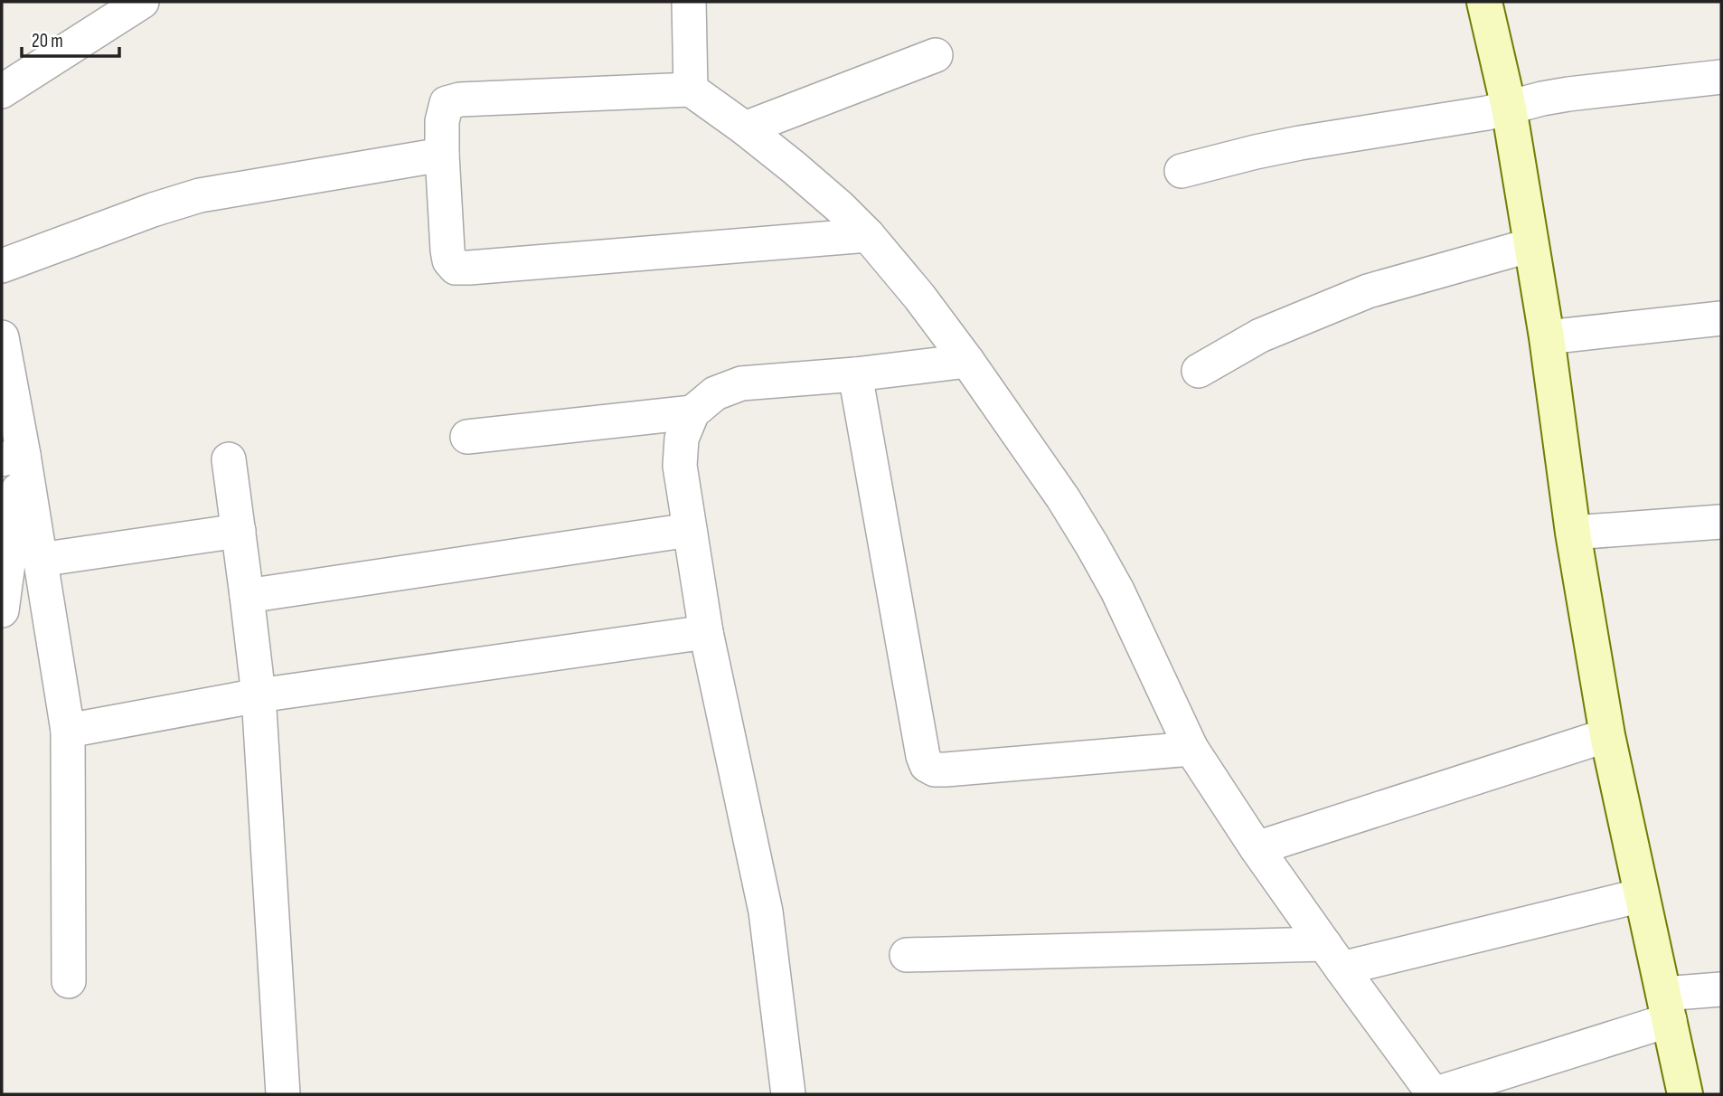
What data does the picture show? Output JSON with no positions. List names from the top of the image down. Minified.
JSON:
{"scale_bar":"20 m"}
